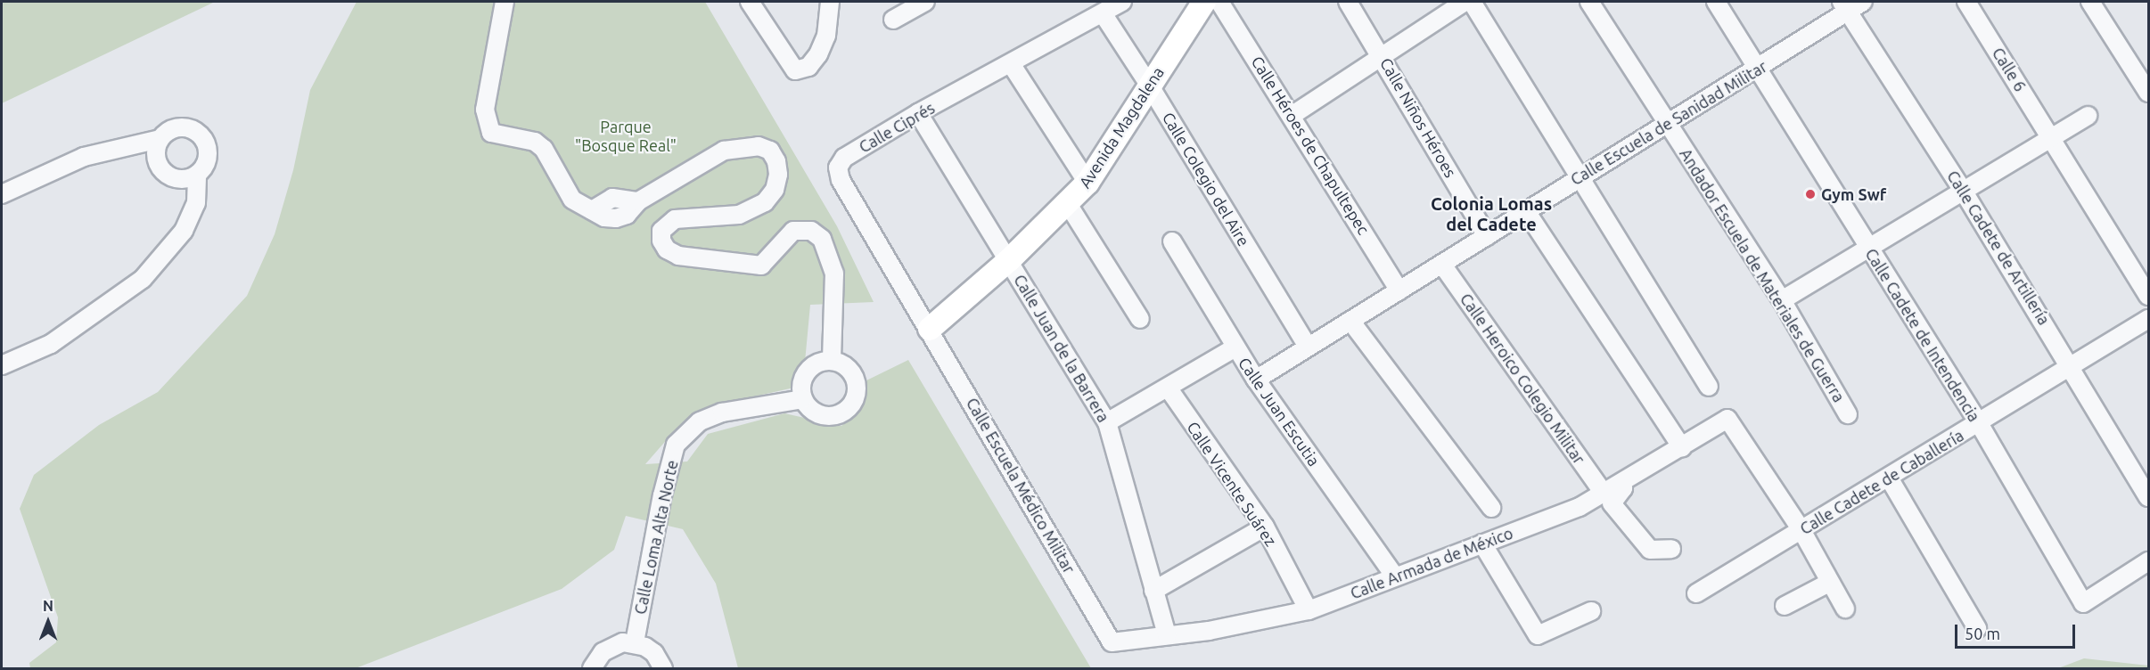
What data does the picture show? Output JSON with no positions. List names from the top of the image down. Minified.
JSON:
{"streets":{"main road":["Avenida Magdalena"],"street":["Calle 6","Calle Niños Héroes","Calle Escuela de Sanidad Militar","Calle Ciprés","Calle Héroes de Chapultepec","Calle Colegio del Aire","Calle Cadete de Artillería","Andador Escuela de Materiales de Guerra","Calle Cadete de Intendencia","Calle Juan de la Barrera","Calle Heroico Colegio Militar","Calle Juan Escutia","Calle Cadete de Caballería","Calle Vicente Suárez","Calle Escuela Médico Militar","Calle Loma Alta Norte","Calle Armada de México"]},"crossings":[["Calle Niños Héroes","Calle Escuela de Sanidad Militar"],["Calle Escuela de Sanidad Militar","Calle Héroes de Chapultepec"],["Calle Escuela de Sanidad Militar","Calle Colegio del Aire"],["Calle Escuela de Sanidad Militar","Calle Cadete de Artillería"],["Calle Escuela de Sanidad Militar","Andador Escuela de Materiales de Guerra"],["Calle Escuela de Sanidad Militar","Calle Cadete de Intendencia"],["Calle Escuela de Sanidad Militar","Calle Heroico Colegio Militar"],["Calle Escuela de Sanidad Militar","Calle Juan Escutia"],["Calle Ciprés","Avenida Magdalena"],["Calle Ciprés","Calle Colegio del Aire"],["Calle Ciprés","Calle Juan de la Barrera"],["Calle Ciprés","Calle Escuela Médico Militar"],["Avenida Magdalena","Calle Colegio del Aire"],["Avenida Magdalena","Calle Juan de la Barrera"],["Avenida Magdalena","Calle Escuela Médico Militar"],["Calle Cadete de Artillería","Calle Cadete de Caballería"],["Calle Cadete de Intendencia","Calle Cadete de Caballería"],["Calle Juan de la Barrera","Calle Armada de México"],["Calle Heroico Colegio Militar","Calle Armada de México"],["Calle Juan Escutia","Calle Armada de México"],["Calle Cadete de Caballería","Calle Armada de México"],["Calle Vicente Suárez","Calle Armada de México"],["Calle Escuela Médico Militar","Calle Armada de México"]],"districts":["Colonia Lomas del Cadete"],"parks":["Parque \"Bosque Real\""],"places":["Gym Swf"],"scale_bar":"50 m","north":"top"}
